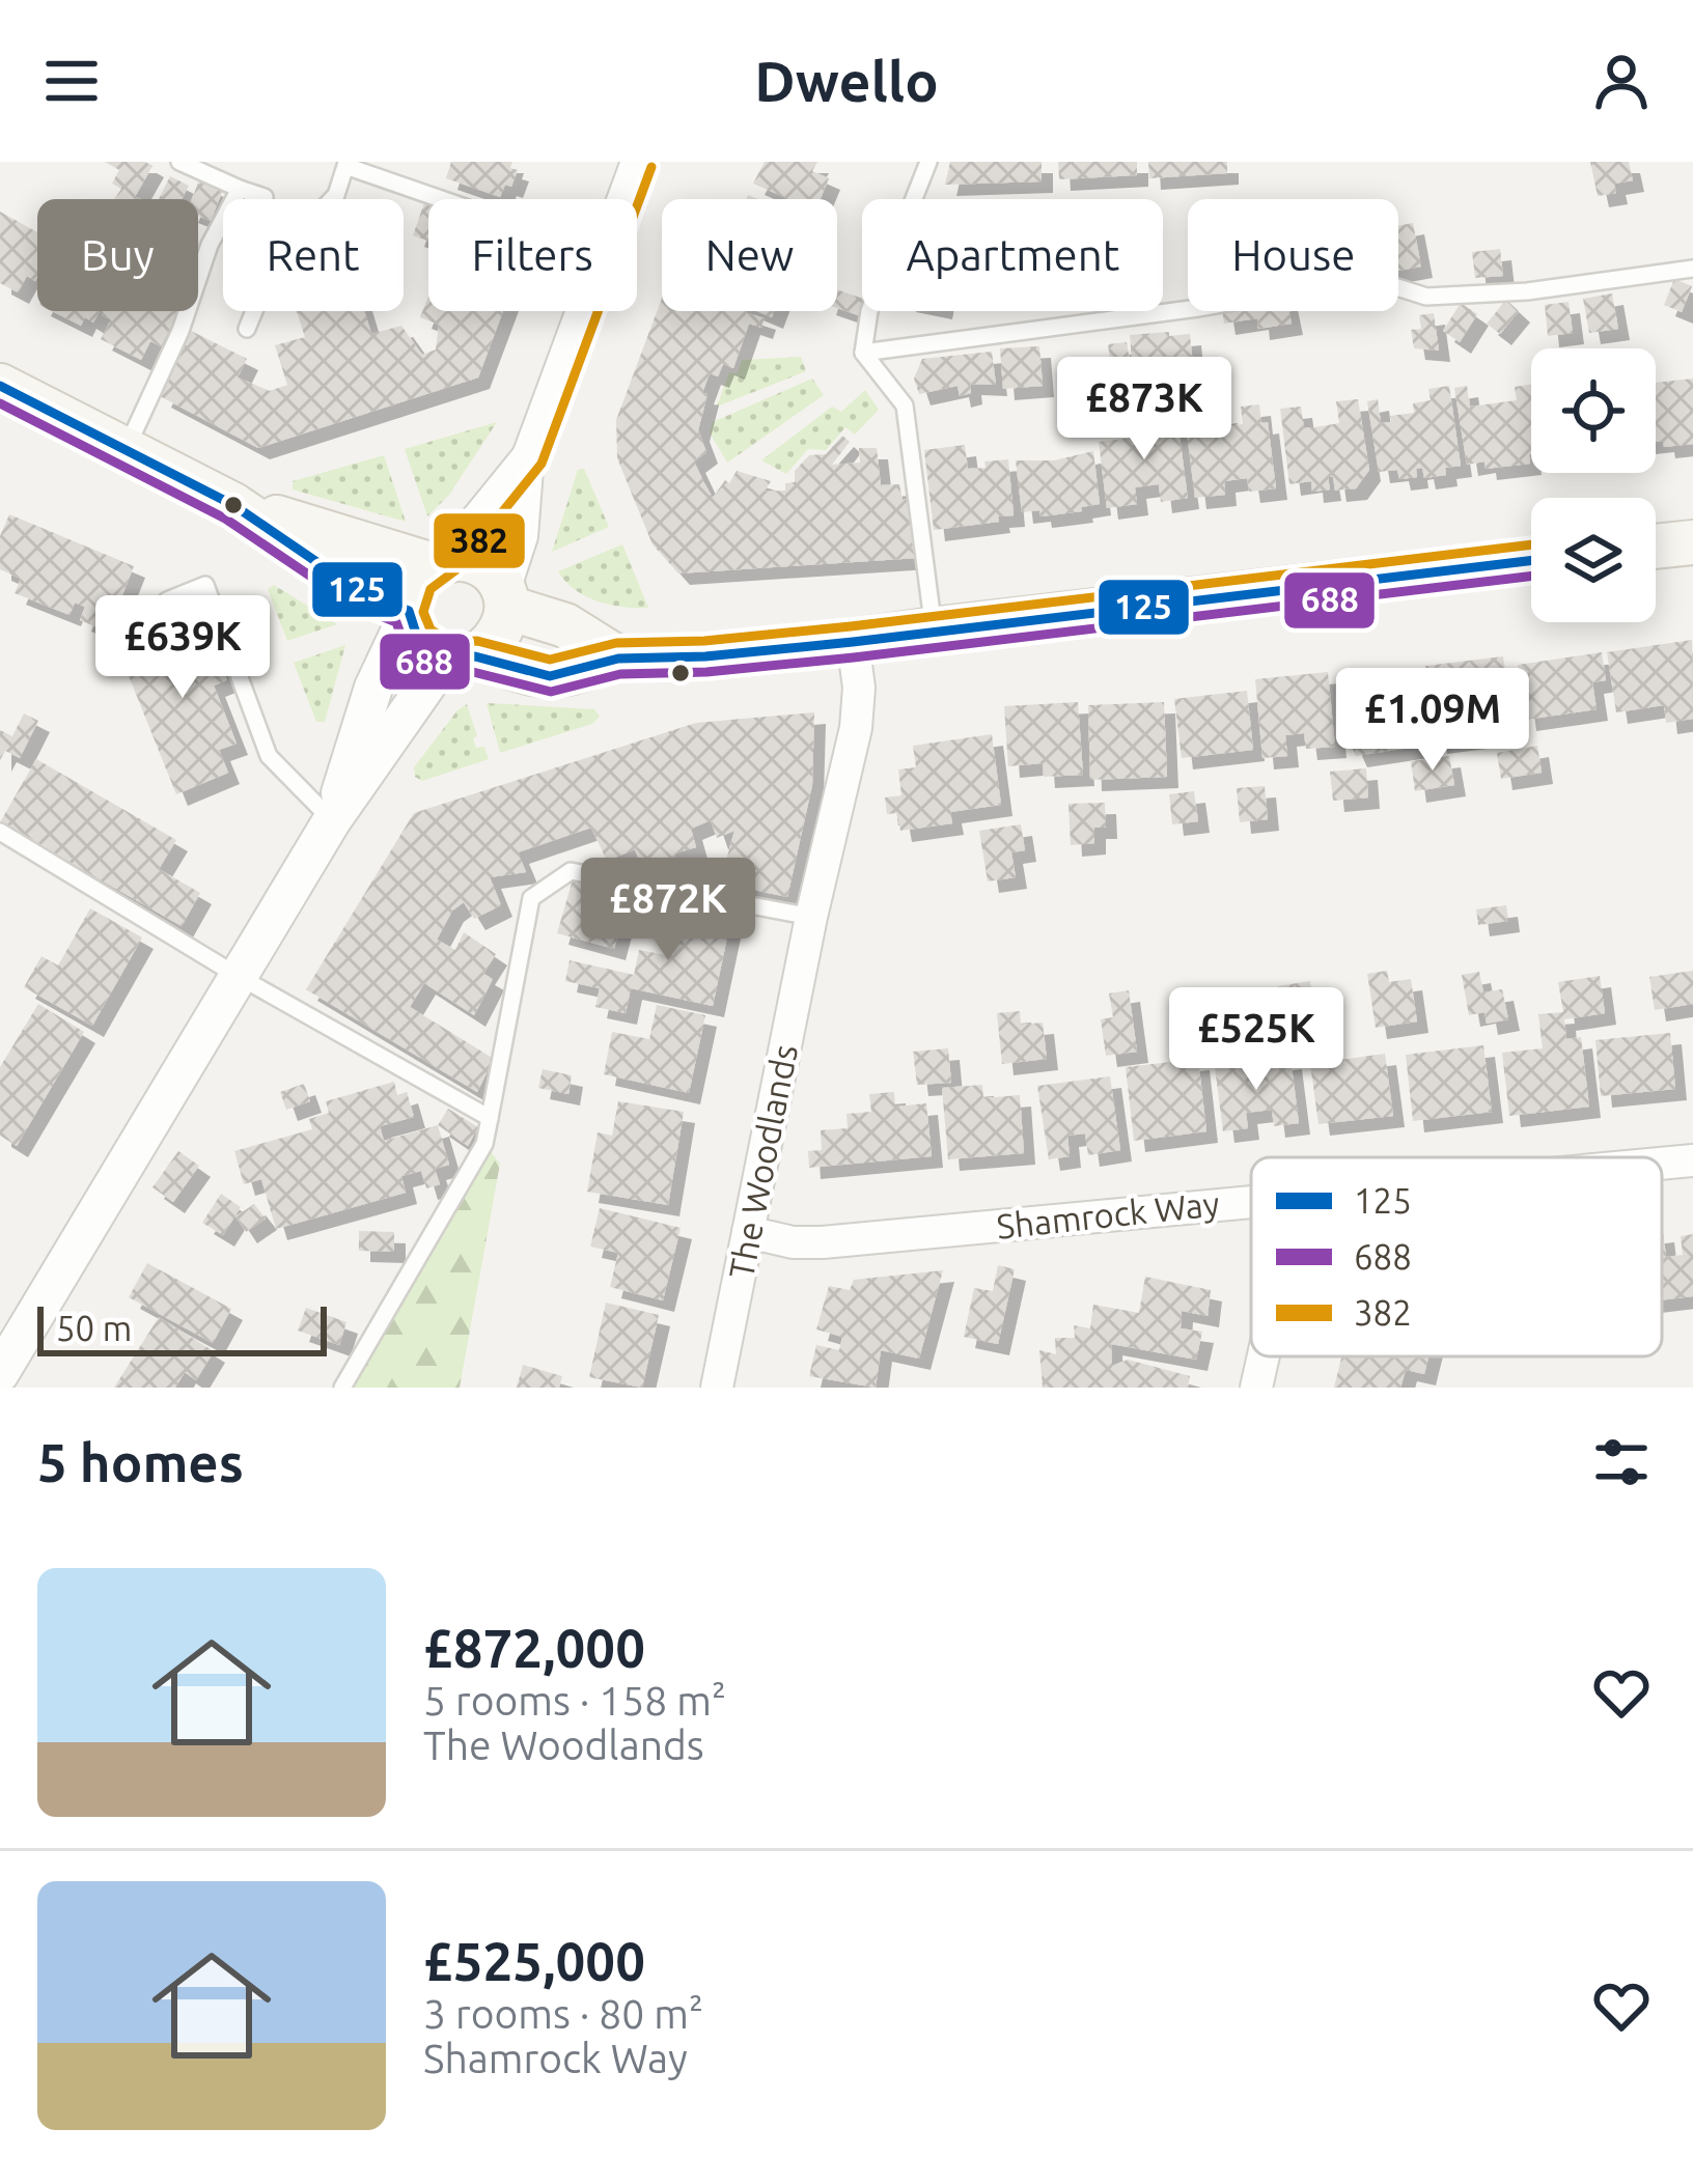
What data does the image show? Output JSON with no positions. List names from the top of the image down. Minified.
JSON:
{"streets":{"street":["The Woodlands","Shamrock Way"]},"crossings":[["The Woodlands","Shamrock Way"]],"lines":["transit line 382","transit line 125","transit line 688"],"legend":["125","688","382"],"scale_bar":"50 m","page":{"header":"Dwello","chip":["Buy","Rent","Filters","New","Apartment","House"],"price":["£873K","£639K","£1.09M","£872K","£525K"],"scale":"50 m","heading":"5 homes","list":[{"name":"£872,000","note":"5 rooms · 158 m² · The Woodlands"},{"name":"£525,000","note":"3 rooms · 80 m² · Shamrock Way"}]}}
